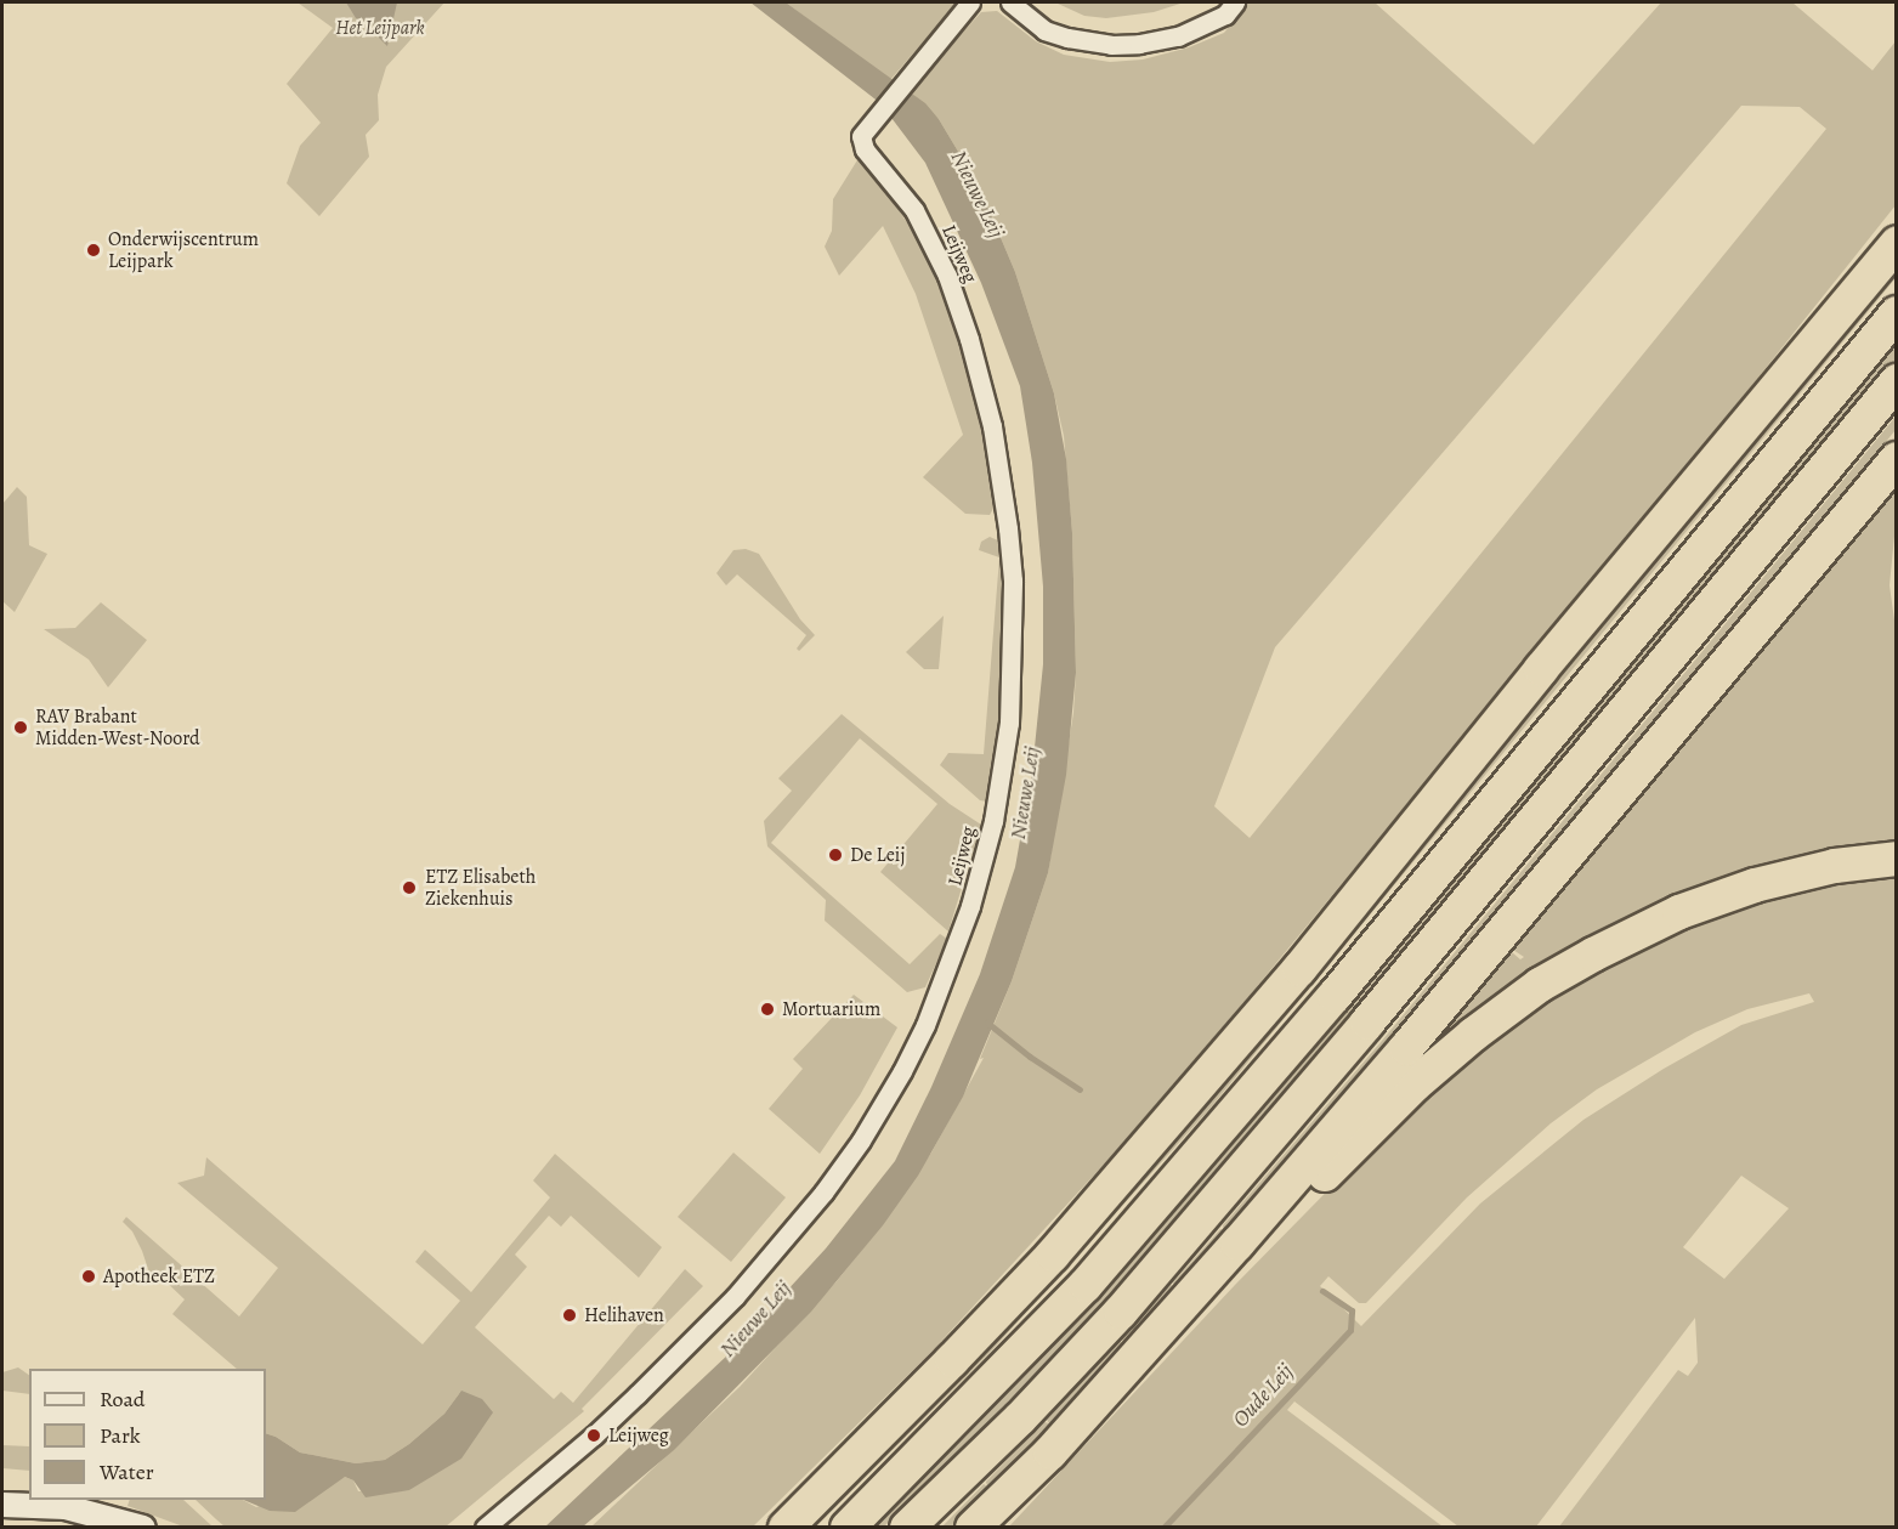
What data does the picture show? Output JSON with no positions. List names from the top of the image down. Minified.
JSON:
{"streets":{"street":["Leijweg"]},"water":["Nieuwe Leij","Oude Leij"],"parks":["Het Leijpark"],"places":["Onderwijscentrum Leijpark","RAV Brabant Midden-West-Noord","De Leij","ETZ Elisabeth Ziekenhuis","Mortuarium","Apotheek ETZ","Helihaven","Leijweg"],"legend":["Road","Park","Water"]}
